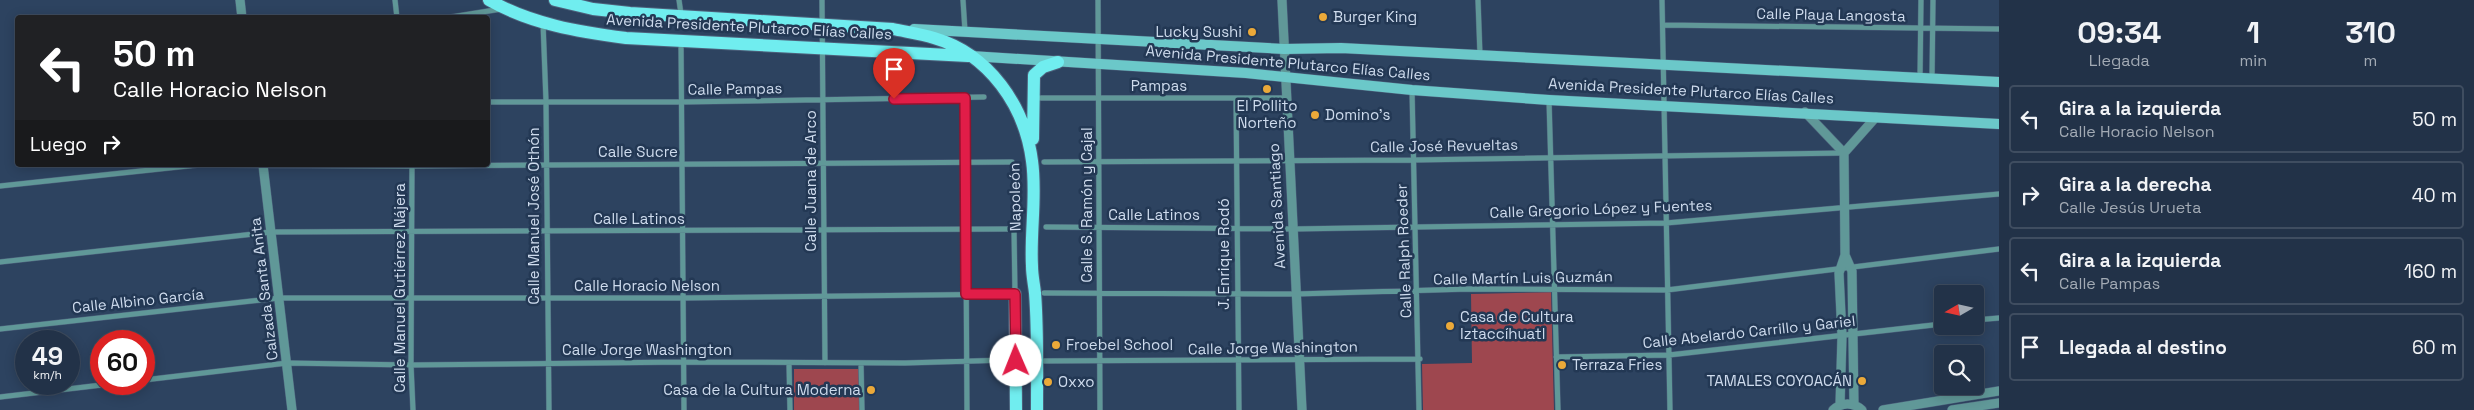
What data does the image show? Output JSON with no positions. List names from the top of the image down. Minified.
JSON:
{"streets":{"main road":["Avenida Presidente Plutarco Elías Calles","Napoleón"],"street":["Calle Playa Langosta","Pampas","Calle Pampas","Calle José Revueltas","Calle Sucre","Calle Juana de Arco","Calle S. Ramón y Cajal","Avenida Santiago","Calle Gregorio López y Fuentes","Calle Latinos","Calle Manuel José Othón","Calle Ralph Roeder","J. Enrique Rodó","Calle Martín Luis Guzmán","Calle Horacio Nelson","Calle Manuel Gutiérrez Nájera","Calzada Santa Anita","Calle Albino García","Calle Abelardo Carrillo y Gariel","Calle Jorge Washington"]},"crossings":[["Avenida Presidente Plutarco Elías Calles","Calle Juana de Arco"],["Avenida Presidente Plutarco Elías Calles","Napoleón"],["Avenida Presidente Plutarco Elías Calles","Calle S. Ramón y Cajal"],["Avenida Presidente Plutarco Elías Calles","Avenida Santiago"],["Avenida Presidente Plutarco Elías Calles","Calle Manuel José Othón"],["Avenida Presidente Plutarco Elías Calles","Calle Ralph Roeder"],["Pampas","Calle S. Ramón y Cajal"],["Pampas","Avenida Santiago"],["Pampas","J. Enrique Rodó"],["Calle Pampas","Calle Juana de Arco"],["Calle Pampas","Calle Manuel José Othón"],["Calle José Revueltas","Napoleón"],["Calle José Revueltas","Calle S. Ramón y Cajal"],["Calle José Revueltas","Avenida Santiago"],["Calle José Revueltas","Calle Ralph Roeder"],["Calle José Revueltas","J. Enrique Rodó"],["Calle Sucre","Calle Juana de Arco"],["Calle Sucre","Calle Manuel José Othón"],["Calle Juana de Arco","Calle Latinos"],["Calle Juana de Arco","Calle Horacio Nelson"],["Calle Juana de Arco","Calle Jorge Washington"],["Napoleón","Calle Latinos"],["Napoleón","Calle Horacio Nelson"],["Napoleón","Calle Jorge Washington"],["Calle S. Ramón y Cajal","Calle Latinos"],["Calle S. Ramón y Cajal","Calle Martín Luis Guzmán"],["Calle S. Ramón y Cajal","Calle Jorge Washington"],["Avenida Santiago","Calle Gregorio López y Fuentes"],["Avenida Santiago","Calle Latinos"],["Avenida Santiago","Calle Martín Luis Guzmán"],["Avenida Santiago","Calle Jorge Washington"],["Calle Gregorio López y Fuentes","Calle Latinos"],["Calle Gregorio López y Fuentes","Calle Ralph Roeder"],["Calle Latinos","Calle Manuel José Othón"],["Calle Latinos","J. Enrique Rodó"],["Calle Latinos","Calle Manuel Gutiérrez Nájera"],["Calle Latinos","Calzada Santa Anita"],["Calle Manuel José Othón","Calle Horacio Nelson"],["Calle Manuel José Othón","Calle Jorge Washington"],["Calle Ralph Roeder","Calle Martín Luis Guzmán"],["Calle Ralph Roeder","Calle Jorge Washington"],["J. Enrique Rodó","Calle Martín Luis Guzmán"],["J. Enrique Rodó","Calle Jorge Washington"],["Calle Horacio Nelson","Calle Manuel Gutiérrez Nájera"],["Calle Horacio Nelson","Calzada Santa Anita"],["Calle Horacio Nelson","Calle Albino García"],["Calle Manuel Gutiérrez Nájera","Calle Jorge Washington"],["Calzada Santa Anita","Calle Albino García"],["Calzada Santa Anita","Calle Jorge Washington"]],"places":["Burger King","Lucky Sushi","El Pollito Norteño","Domino's","Casa de Cultura Iztaccíhuatl","Froebel School","Terraza Fries","TAMALES COYOACÁN","Oxxo","Casa de la Cultura Moderna"],"north":"left","page":{"eta":["09:34","Llegada","1","min","310","m"],"turn":["50 m","Calle Horacio Nelson"],"list":[{"name":"Gira a la izquierda","note":"Calle Horacio Nelson","value":"50 m"},{"name":"Gira a la derecha","note":"Calle Jesús Urueta","value":"40 m"},{"name":"Gira a la izquierda","note":"Calle Pampas","value":"160 m"},{"name":"Llegada al destino","value":"60 m"}],"then":"Luego","speed":"49 km/h","limit":"60"}}
